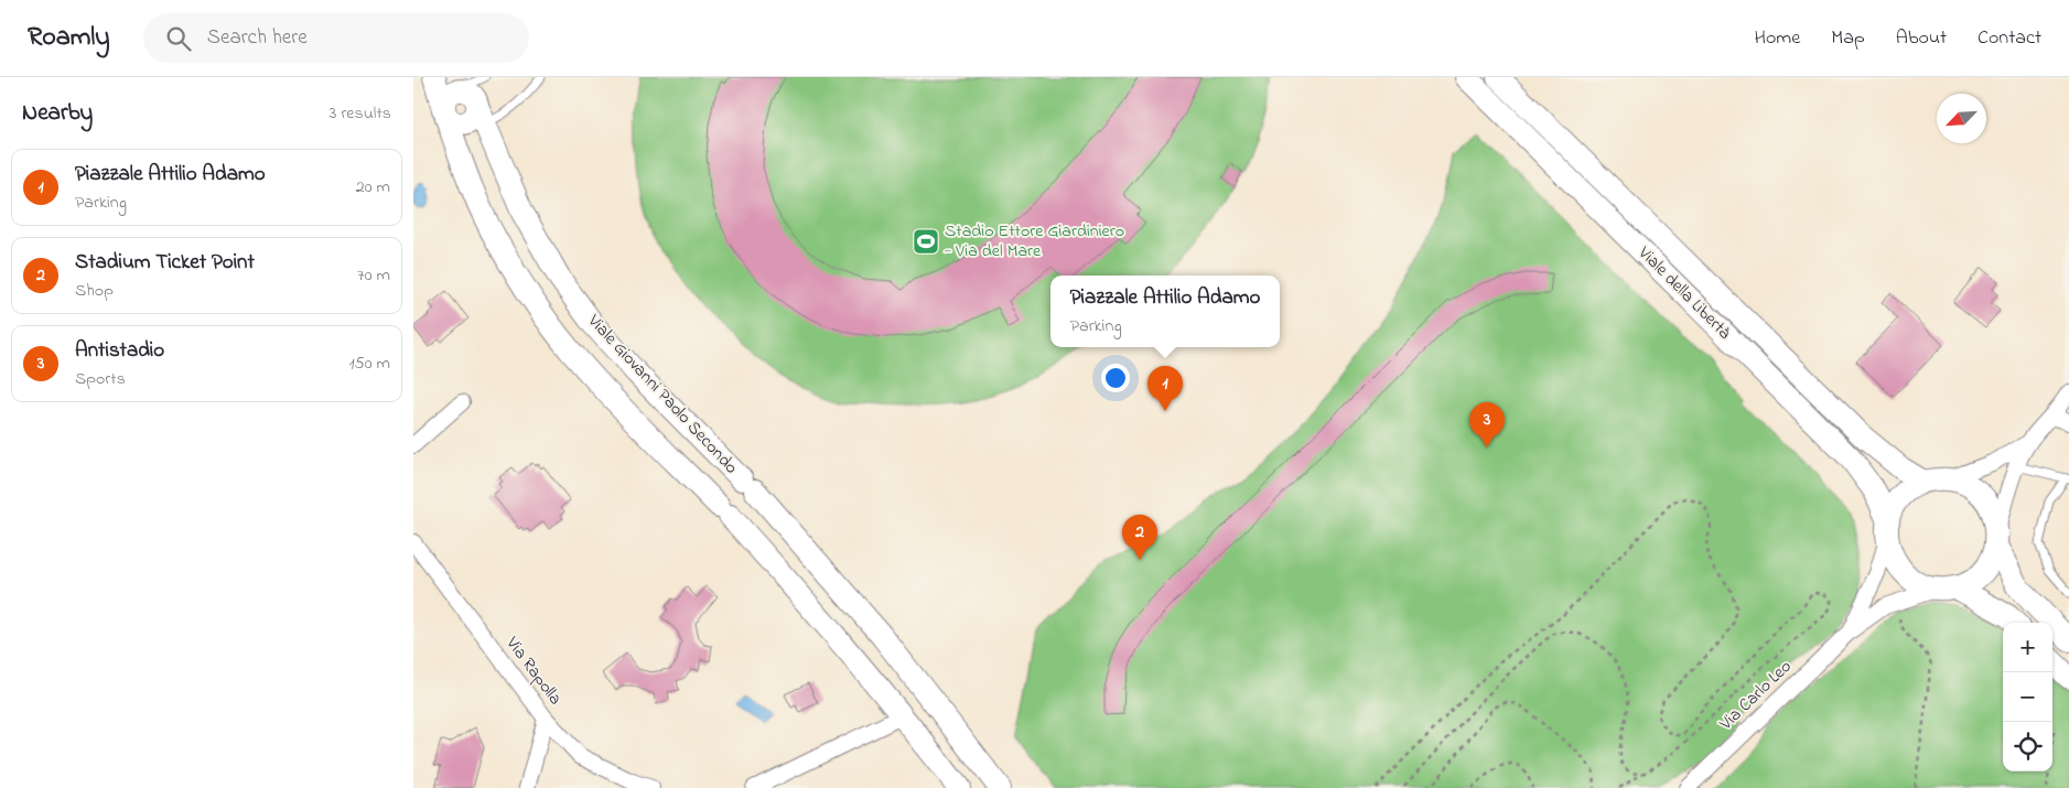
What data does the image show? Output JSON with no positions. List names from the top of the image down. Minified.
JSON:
{"streets":{"main road":["Viale della Libertà","Viale Giovanni Paolo Secondo"],"street":["Via Rapolla","Via Carlo Leo"]},"crossings":[["Viale della Libertà","Via Carlo Leo"]],"places":{"sports":["Stadio Ettore Giardiniero - Via del Mare"]},"north":"bottom left","page":{"header":"Roamly","search":"Search here","nav":["Home","Map","About","Contact"],"heading":["Nearby","3 results"],"list":[{"mark":"1","name":"Piazzale Attilio Adamo","note":"Parking","value":"20 m"},{"mark":"2","name":"Stadium Ticket Point","note":"Shop","value":"70 m"},{"mark":"3","name":"Antistadio","note":"Sports","value":"150 m"}],"popup":["Piazzale Attilio Adamo","Parking"],"pins":["1","3","2"],"map_buttons":["+","−"]}}
